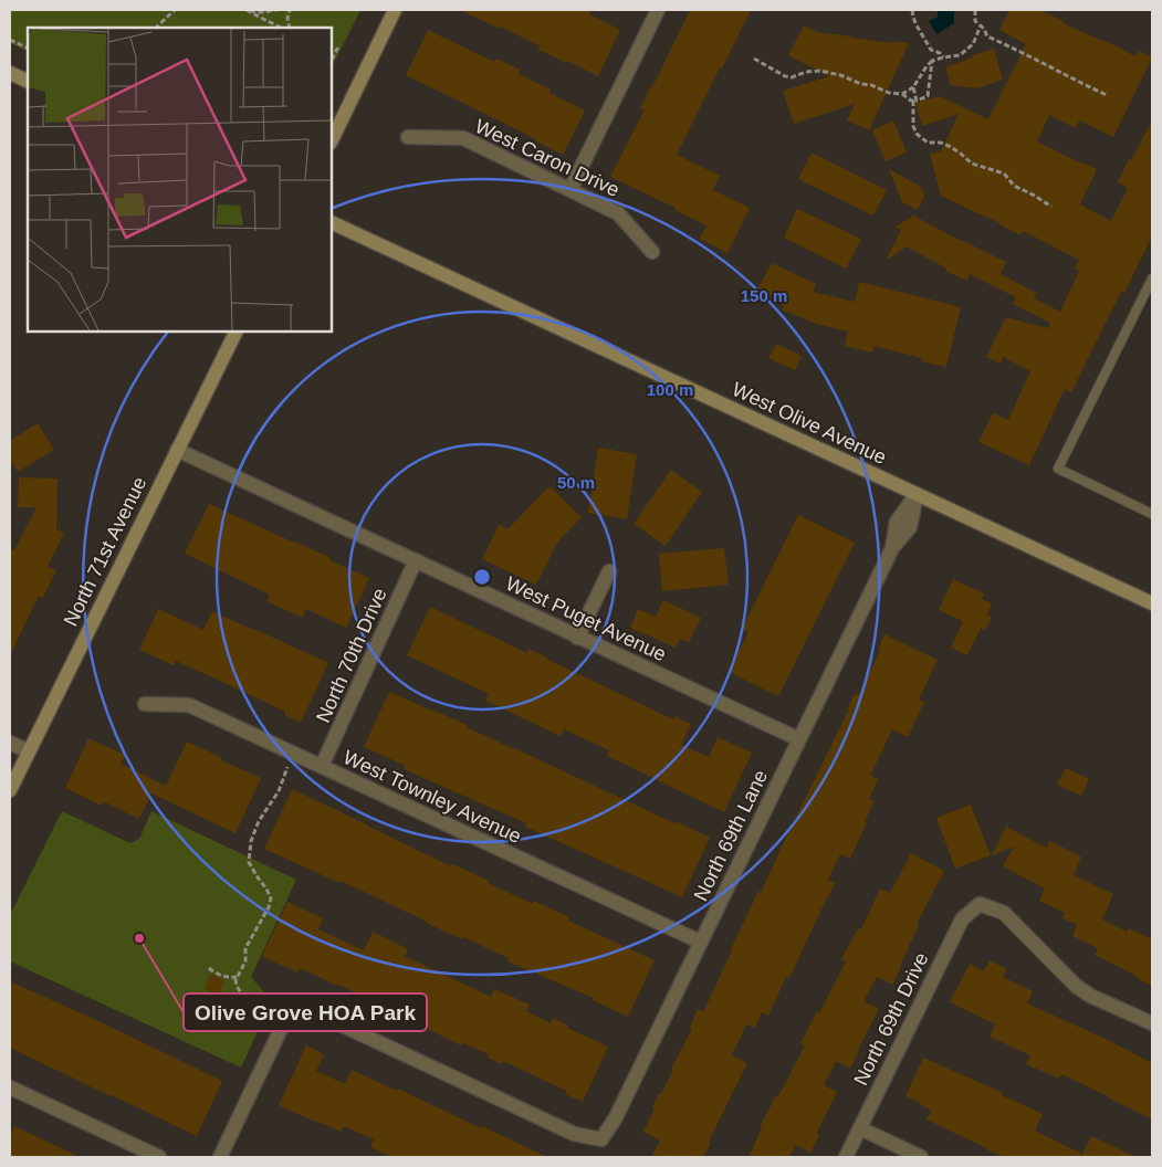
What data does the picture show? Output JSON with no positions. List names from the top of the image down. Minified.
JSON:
{"streets":{"main road":["West Olive Avenue","North 71st Avenue"],"street":["West Caron Drive","West Puget Avenue","North 70th Drive","West Townley Avenue","North 69th Lane","North 69th Drive"]},"crossings":[["West Olive Avenue","North 69th Lane"],["North 71st Avenue","West Puget Avenue"],["West Puget Avenue","North 70th Drive"],["West Puget Avenue","North 69th Lane"],["North 70th Drive","West Townley Avenue"],["West Townley Avenue","North 69th Lane"]],"places":["Olive Grove HOA Park"],"rings":["150 m","100 m","50 m"]}
